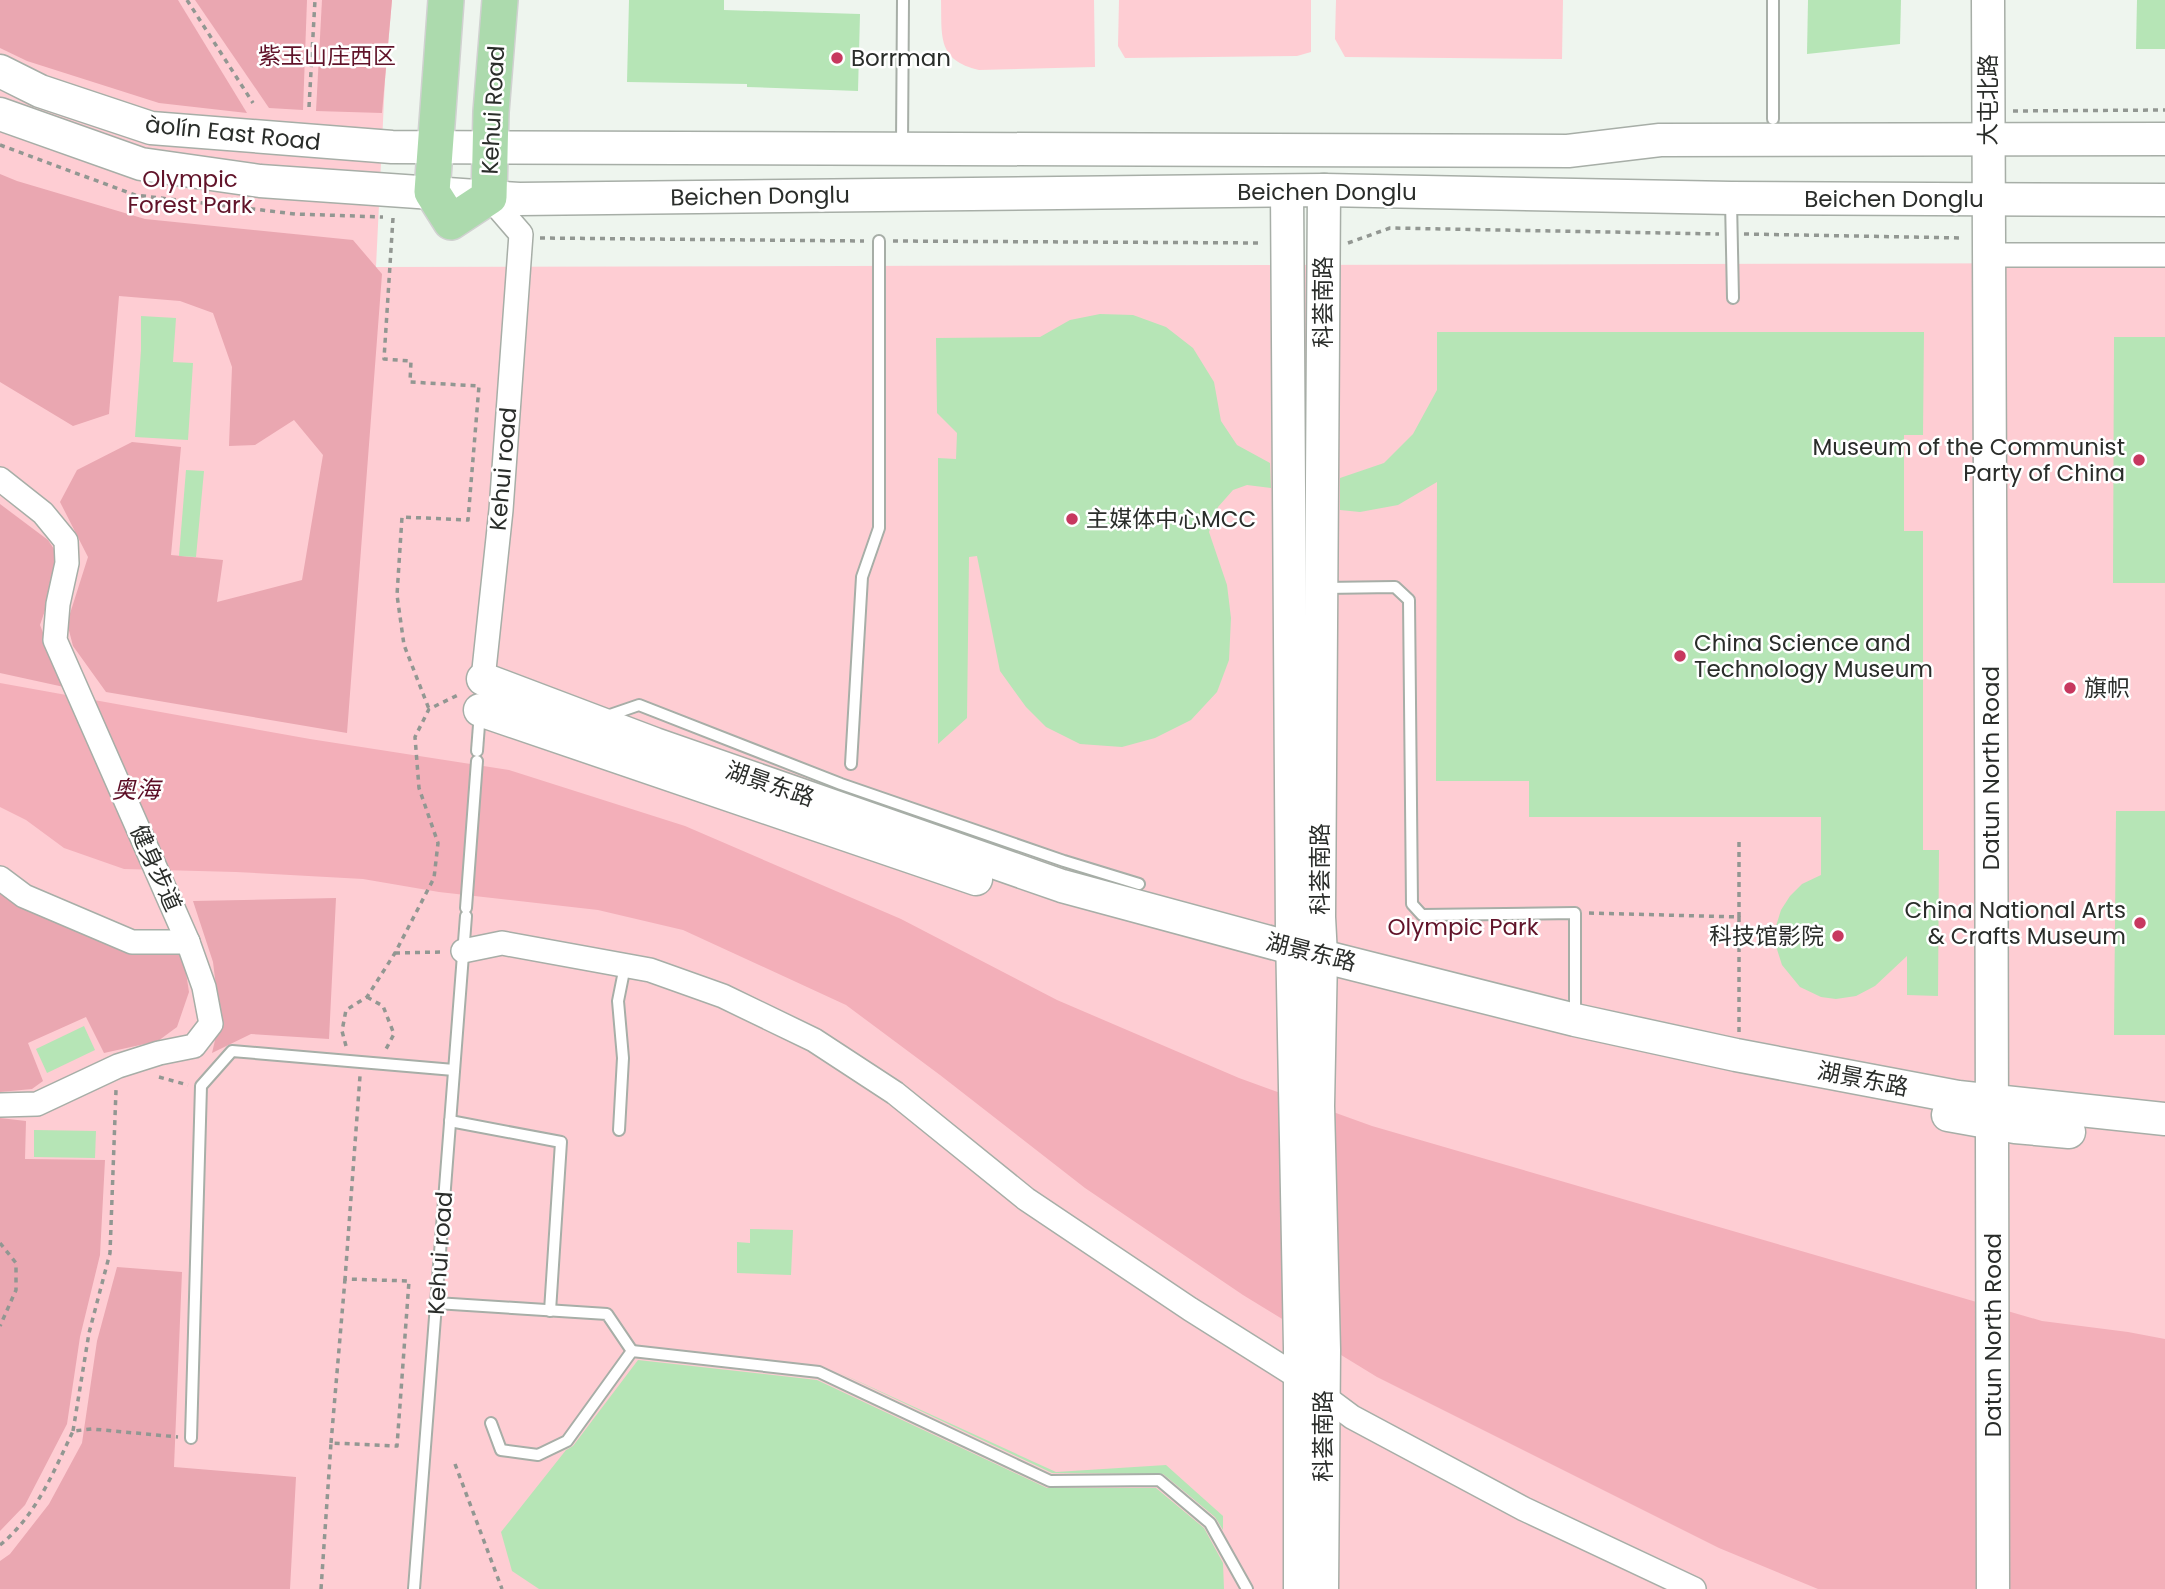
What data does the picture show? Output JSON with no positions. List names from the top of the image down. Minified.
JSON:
{"streets":{"main road":["Kehui Road"],"street":["大屯北路","àolín East Road","Beichen Donglu","科荟南路","Kehui road","Datun North Road","湖景东路","健身步道"]},"crossings":[["大屯北路","Beichen Donglu"],["大屯北路","Datun North Road"],["Kehui Road","àolín East Road"],["Kehui Road","Beichen Donglu"],["Kehui Road","Kehui road"],["àolín East Road","Beichen Donglu"],["Beichen Donglu","科荟南路"],["Beichen Donglu","Kehui road"],["Beichen Donglu","Datun North Road"],["科荟南路","湖景东路"],["Kehui road","湖景东路"],["Datun North Road","湖景东路"]],"water":["奥海"],"parks":["紫玉山庄西区","Olympic Forest Park","Olympic Park"],"places":["Borrman","Museum of the Communist Party of China","主媒体中心MCC","China Science and Technology Museum","旗帜","China National Arts & Crafts Museum","科技馆影院"]}
